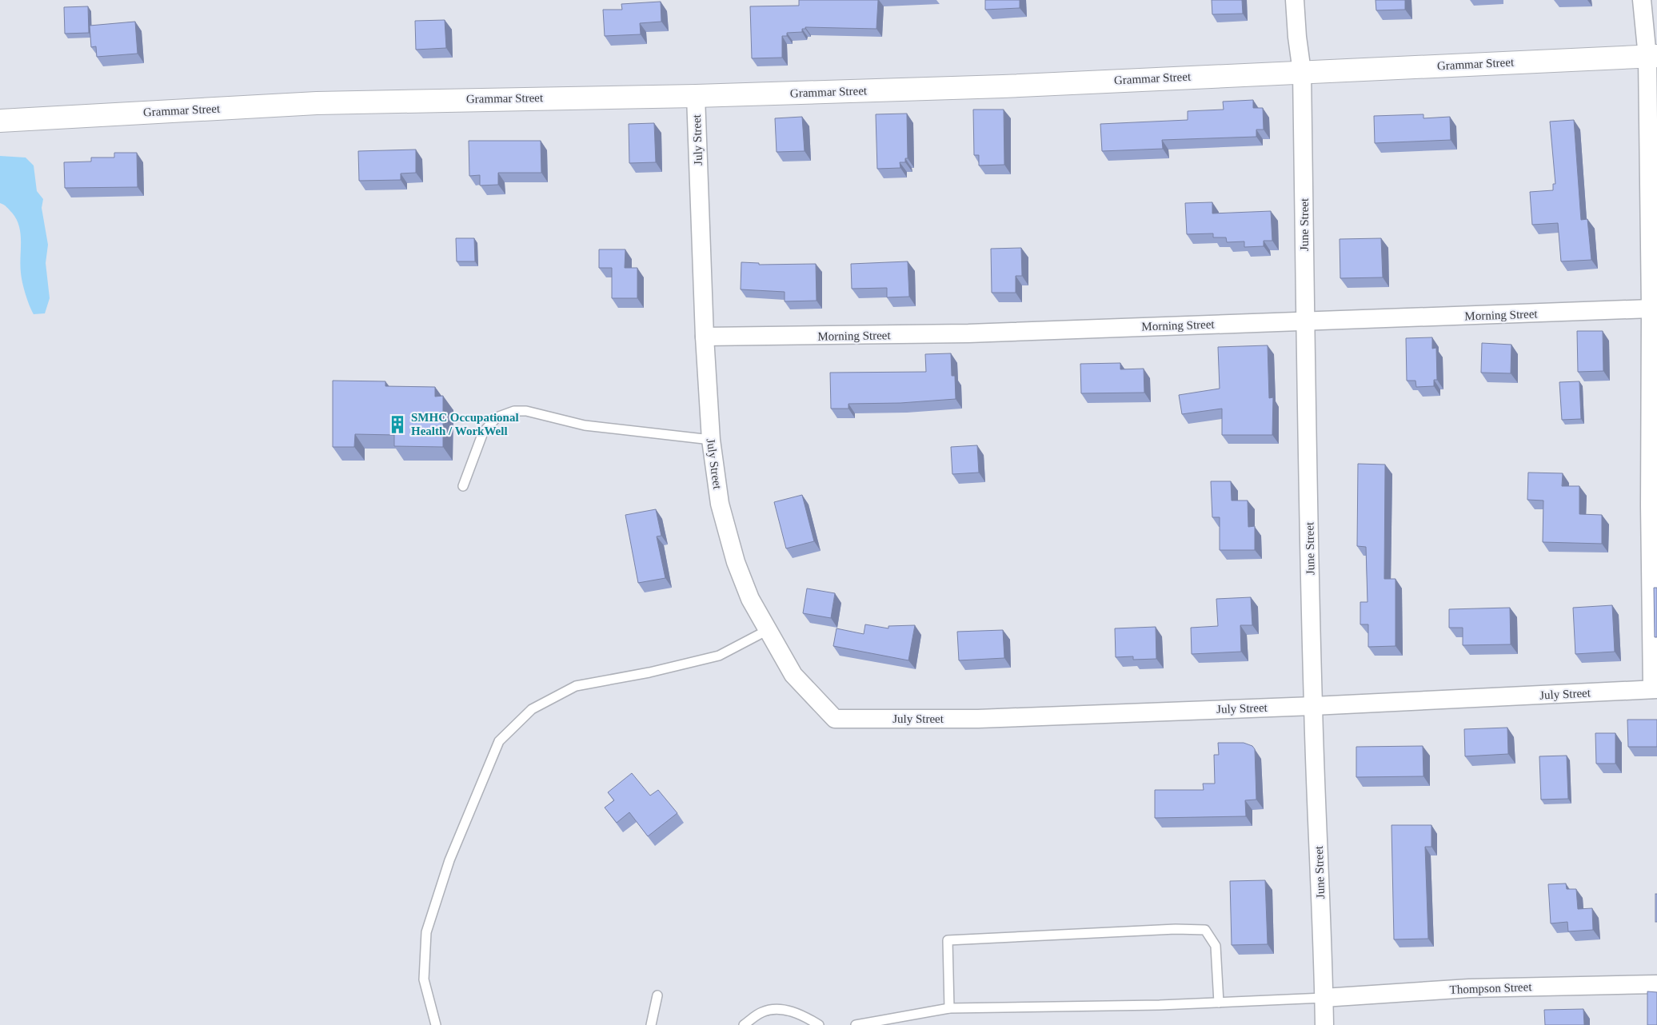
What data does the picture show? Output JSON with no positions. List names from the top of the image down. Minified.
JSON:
{"streets":{"street":["Grammar Street","July Street","June Street","Morning Street","Thompson Street"]},"crossings":[["Grammar Street","July Street"],["Grammar Street","June Street"],["July Street","June Street"],["July Street","Morning Street"],["June Street","Morning Street"],["June Street","Thompson Street"]],"places":{"building":["SMHC Occupational Health / WorkWell"]}}
